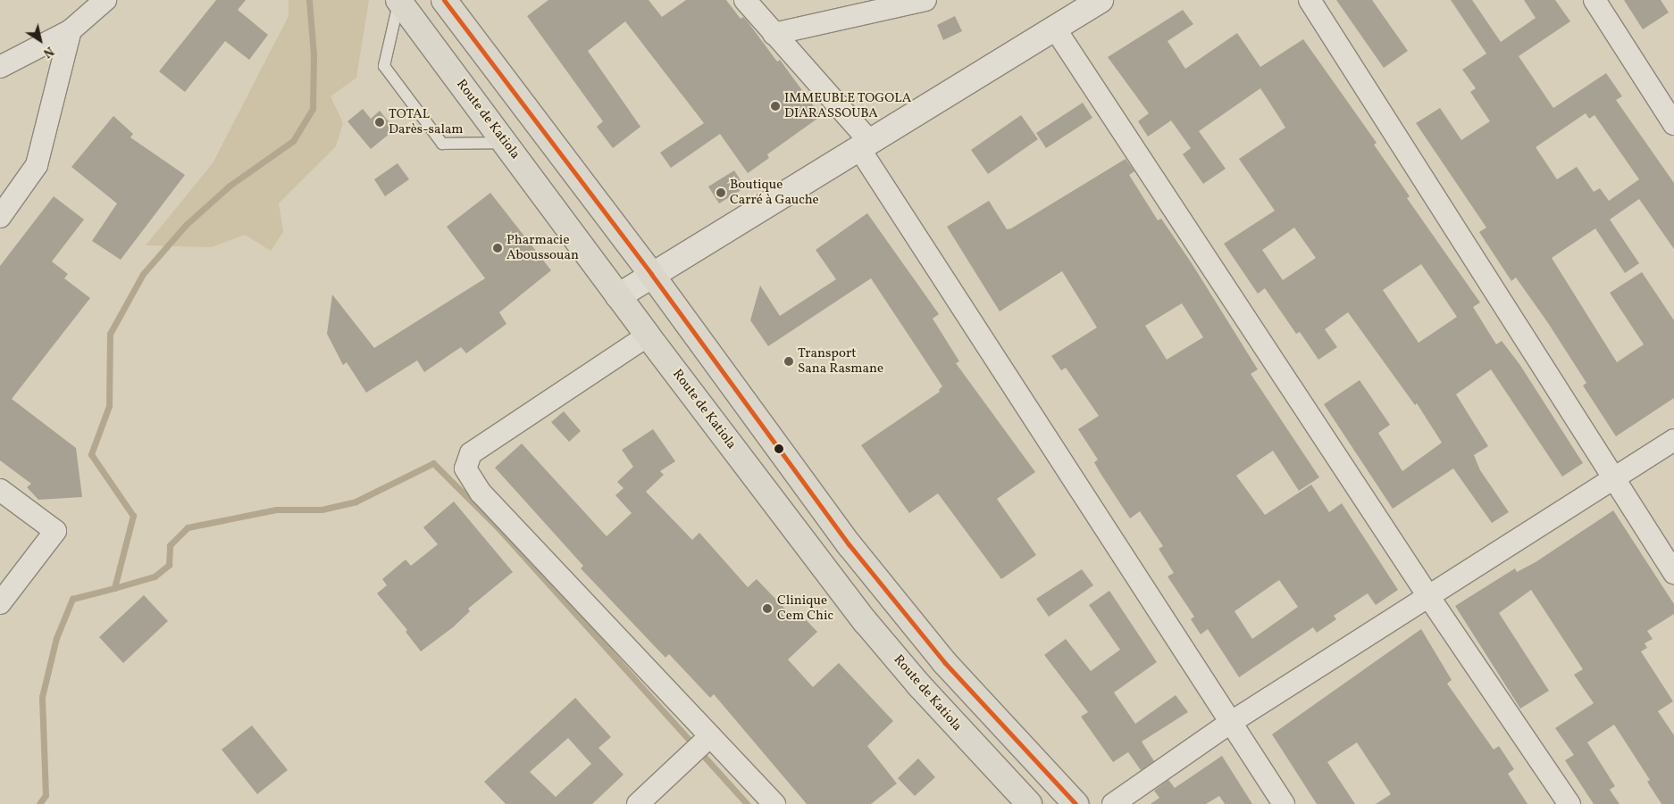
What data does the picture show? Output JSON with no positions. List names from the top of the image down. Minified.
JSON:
{"streets":{"highway":["Route de Katiola"]},"places":["IMMEUBLE TOGOLA DIARASSOUBA","TOTAL Darès-salam","Boutique Carré à Gauche","Pharmacie Aboussouan","Transport Sana Rasmane","Clinique Cem Chic"],"north":"bottom right"}
